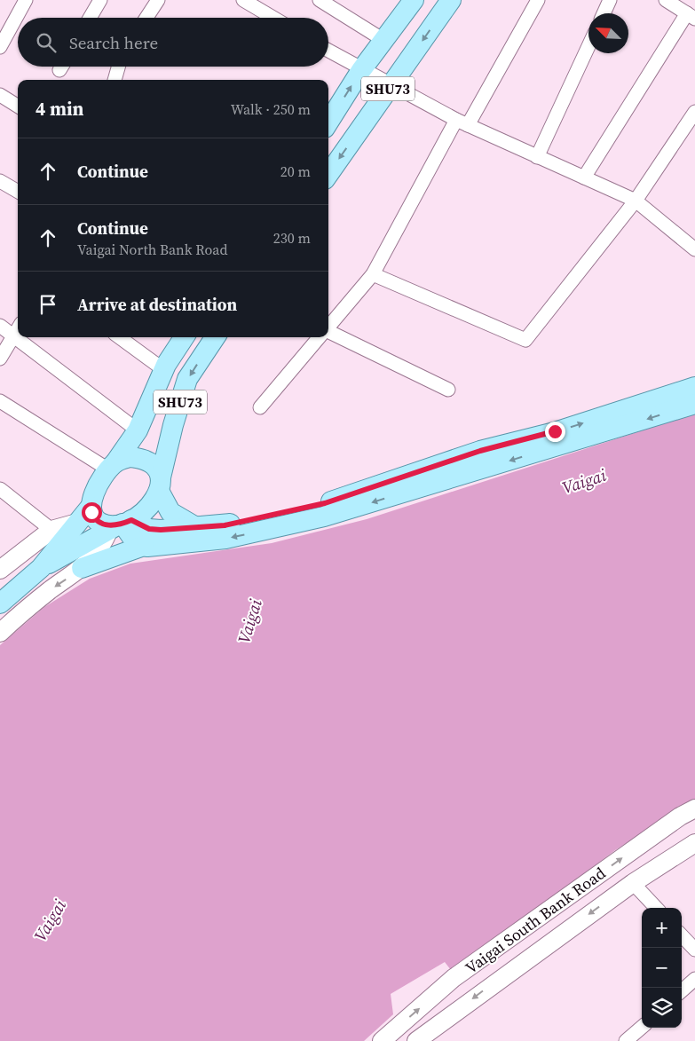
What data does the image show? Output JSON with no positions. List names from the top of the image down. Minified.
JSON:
{"streets":{"main road":["SHU73"],"street":["Vaigai South Bank Road"]},"water":["Vaigai"],"north":"top left","page":{"search":"Search here","heading":["4 min","Walk · 250 m"],"list":[["Continue","20 m"],["Continue","Vaigai North Bank Road","230 m"],"Arrive at destination"],"map_buttons":["+","−"]}}
